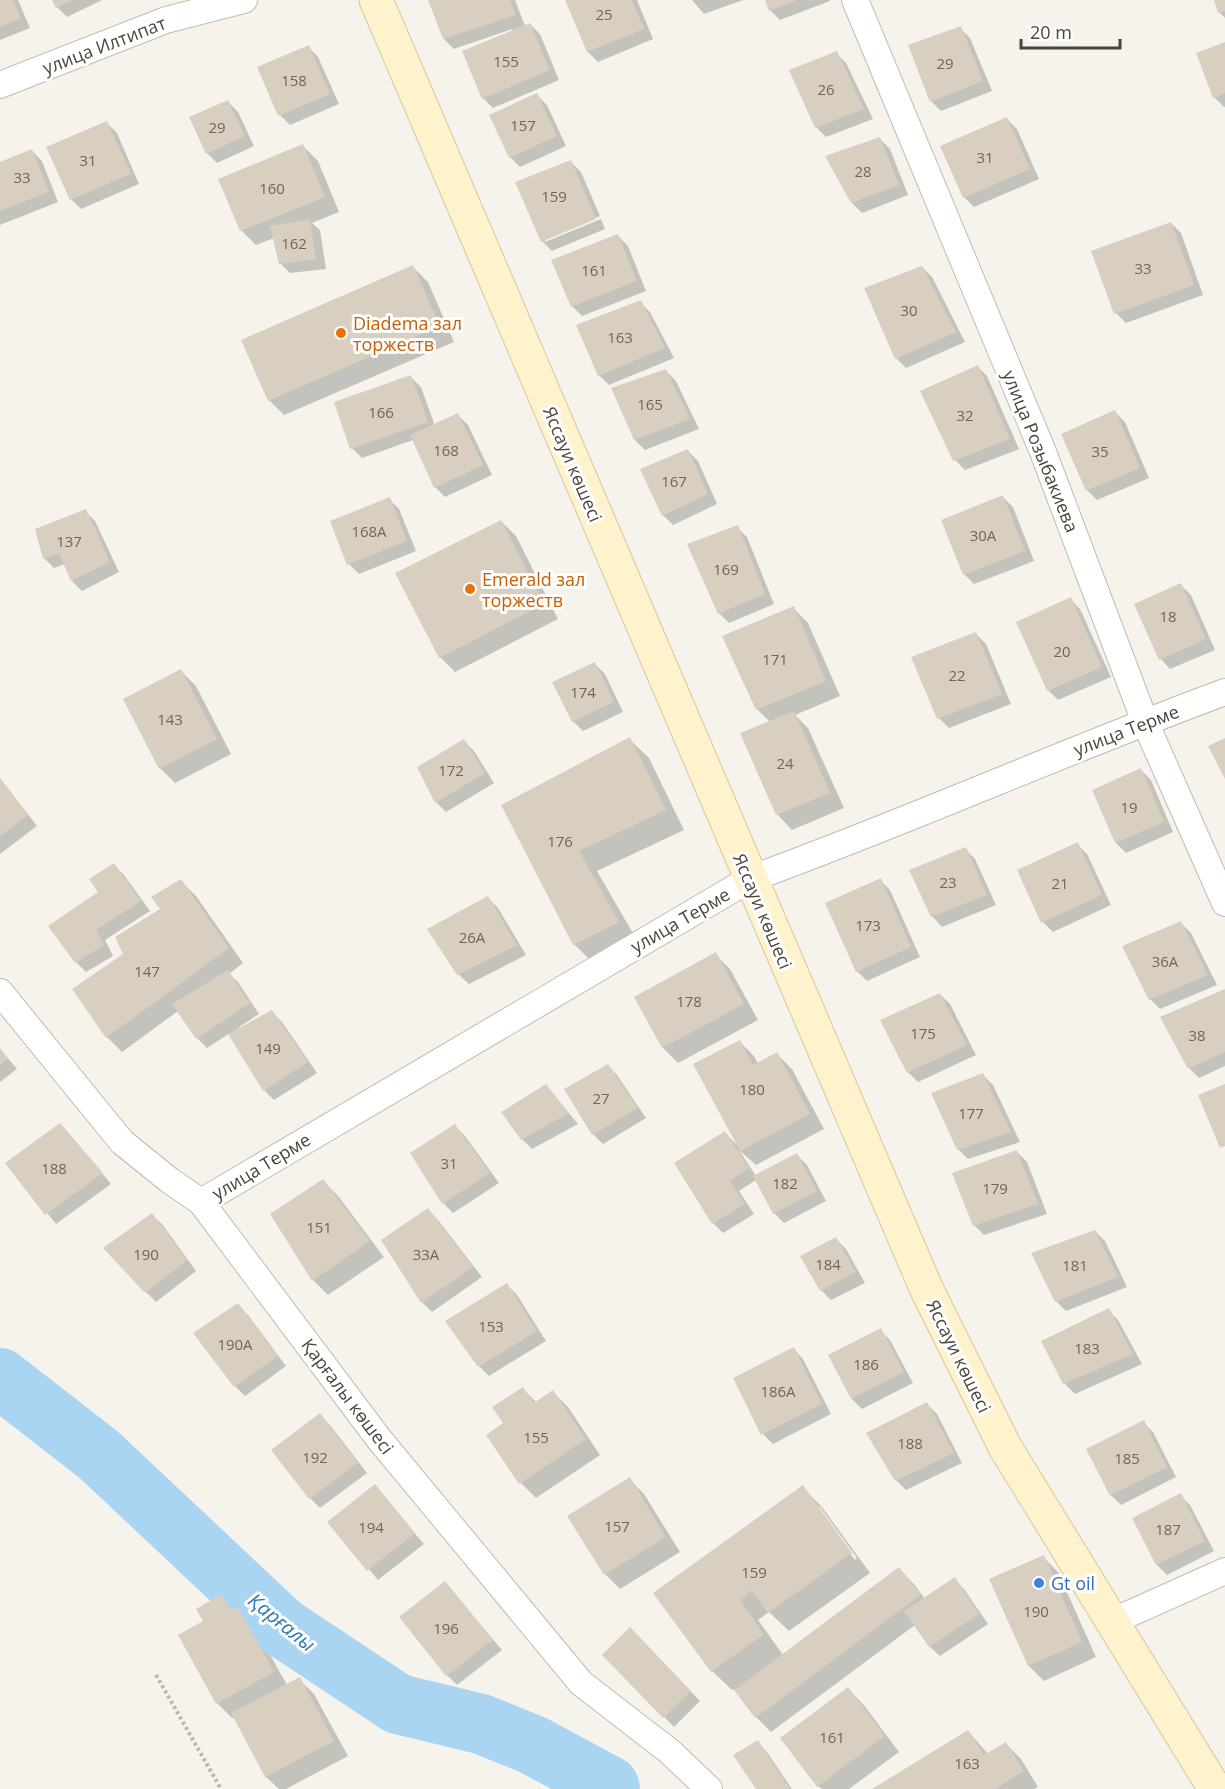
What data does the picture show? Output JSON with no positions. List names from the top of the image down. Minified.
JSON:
{"streets":{"main road":["Яссауи көшесі"],"street":["улица Илтипат","улица Розыбакиева","улица Терме","Қарғалы көшесі"]},"crossings":[["улица Розыбакиева","улица Терме"],["Яссауи көшесі","улица Терме"],["улица Терме","Қарғалы көшесі"]],"water":["Қарғалы"],"places":["Diadema зал торжеств","Emerald зал торжеств","Gt oil"],"house_numbers":["25","155","29","158","26","157","29","31","31","28","33","160","159","162","33","161","30","163","165","166","32","168","35","167","168А","30А","137","169","18","20","171","22","174","143","24","172","19","176","23","21","173","26А","36А","147","178","175","38","149","180","27","177","31","188","182","179","151","190","33А","184","181","153","190А","183","186","186А","155","188","192","185","157","194","187","159","190","196","161","163"],"scale_bar":"20 m"}
